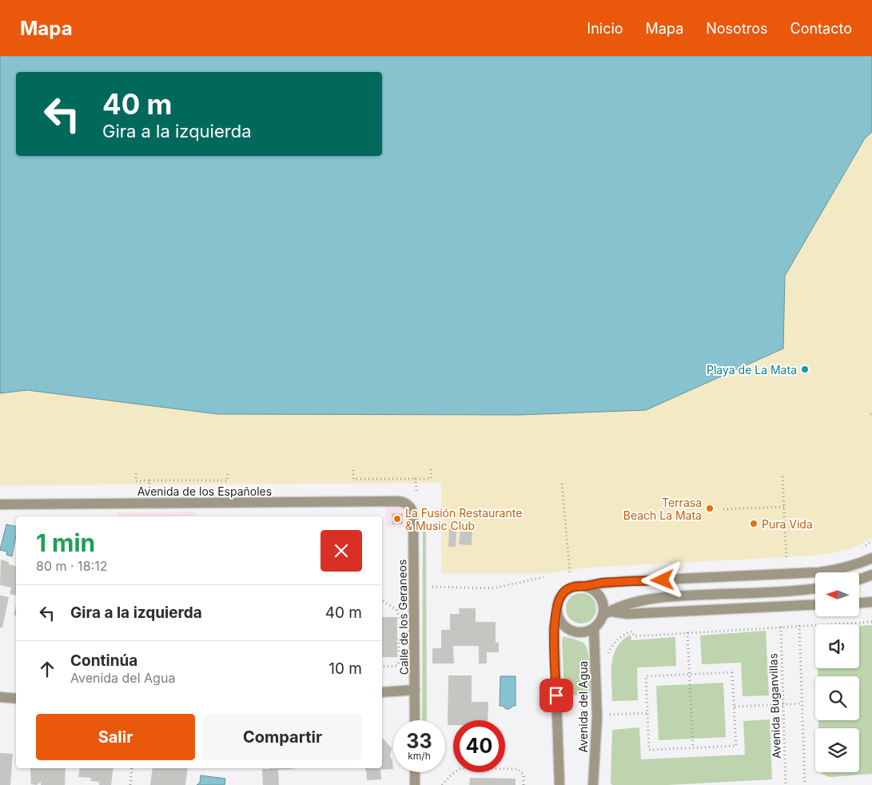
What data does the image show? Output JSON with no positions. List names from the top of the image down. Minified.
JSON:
{"streets":{"street":["Avenida de los Españoles","Calle de los Geraneos","Avenida del Agua"],"path":["Avenida Buganvillas"]},"crossings":[["Avenida de los Españoles","Calle de los Geraneos"]],"places":["Playa de La Mata","Terrasa Beach La Mata","La Fusión Restaurante & Music Club","Pura Vida"],"north":"left","page":{"header":"Mapa","nav":["Inicio","Mapa","Nosotros","Contacto"],"turn":["40 m","Gira a la izquierda"],"heading":["1 min","80 m · 18:12"],"list":[{"name":"Gira a la izquierda","value":"40 m"},{"name":"Continúa","note":"Avenida del Agua","value":"10 m"}],"buttons":["Salir","Compartir"],"speed":"33 km/h","limit":"40"}}
